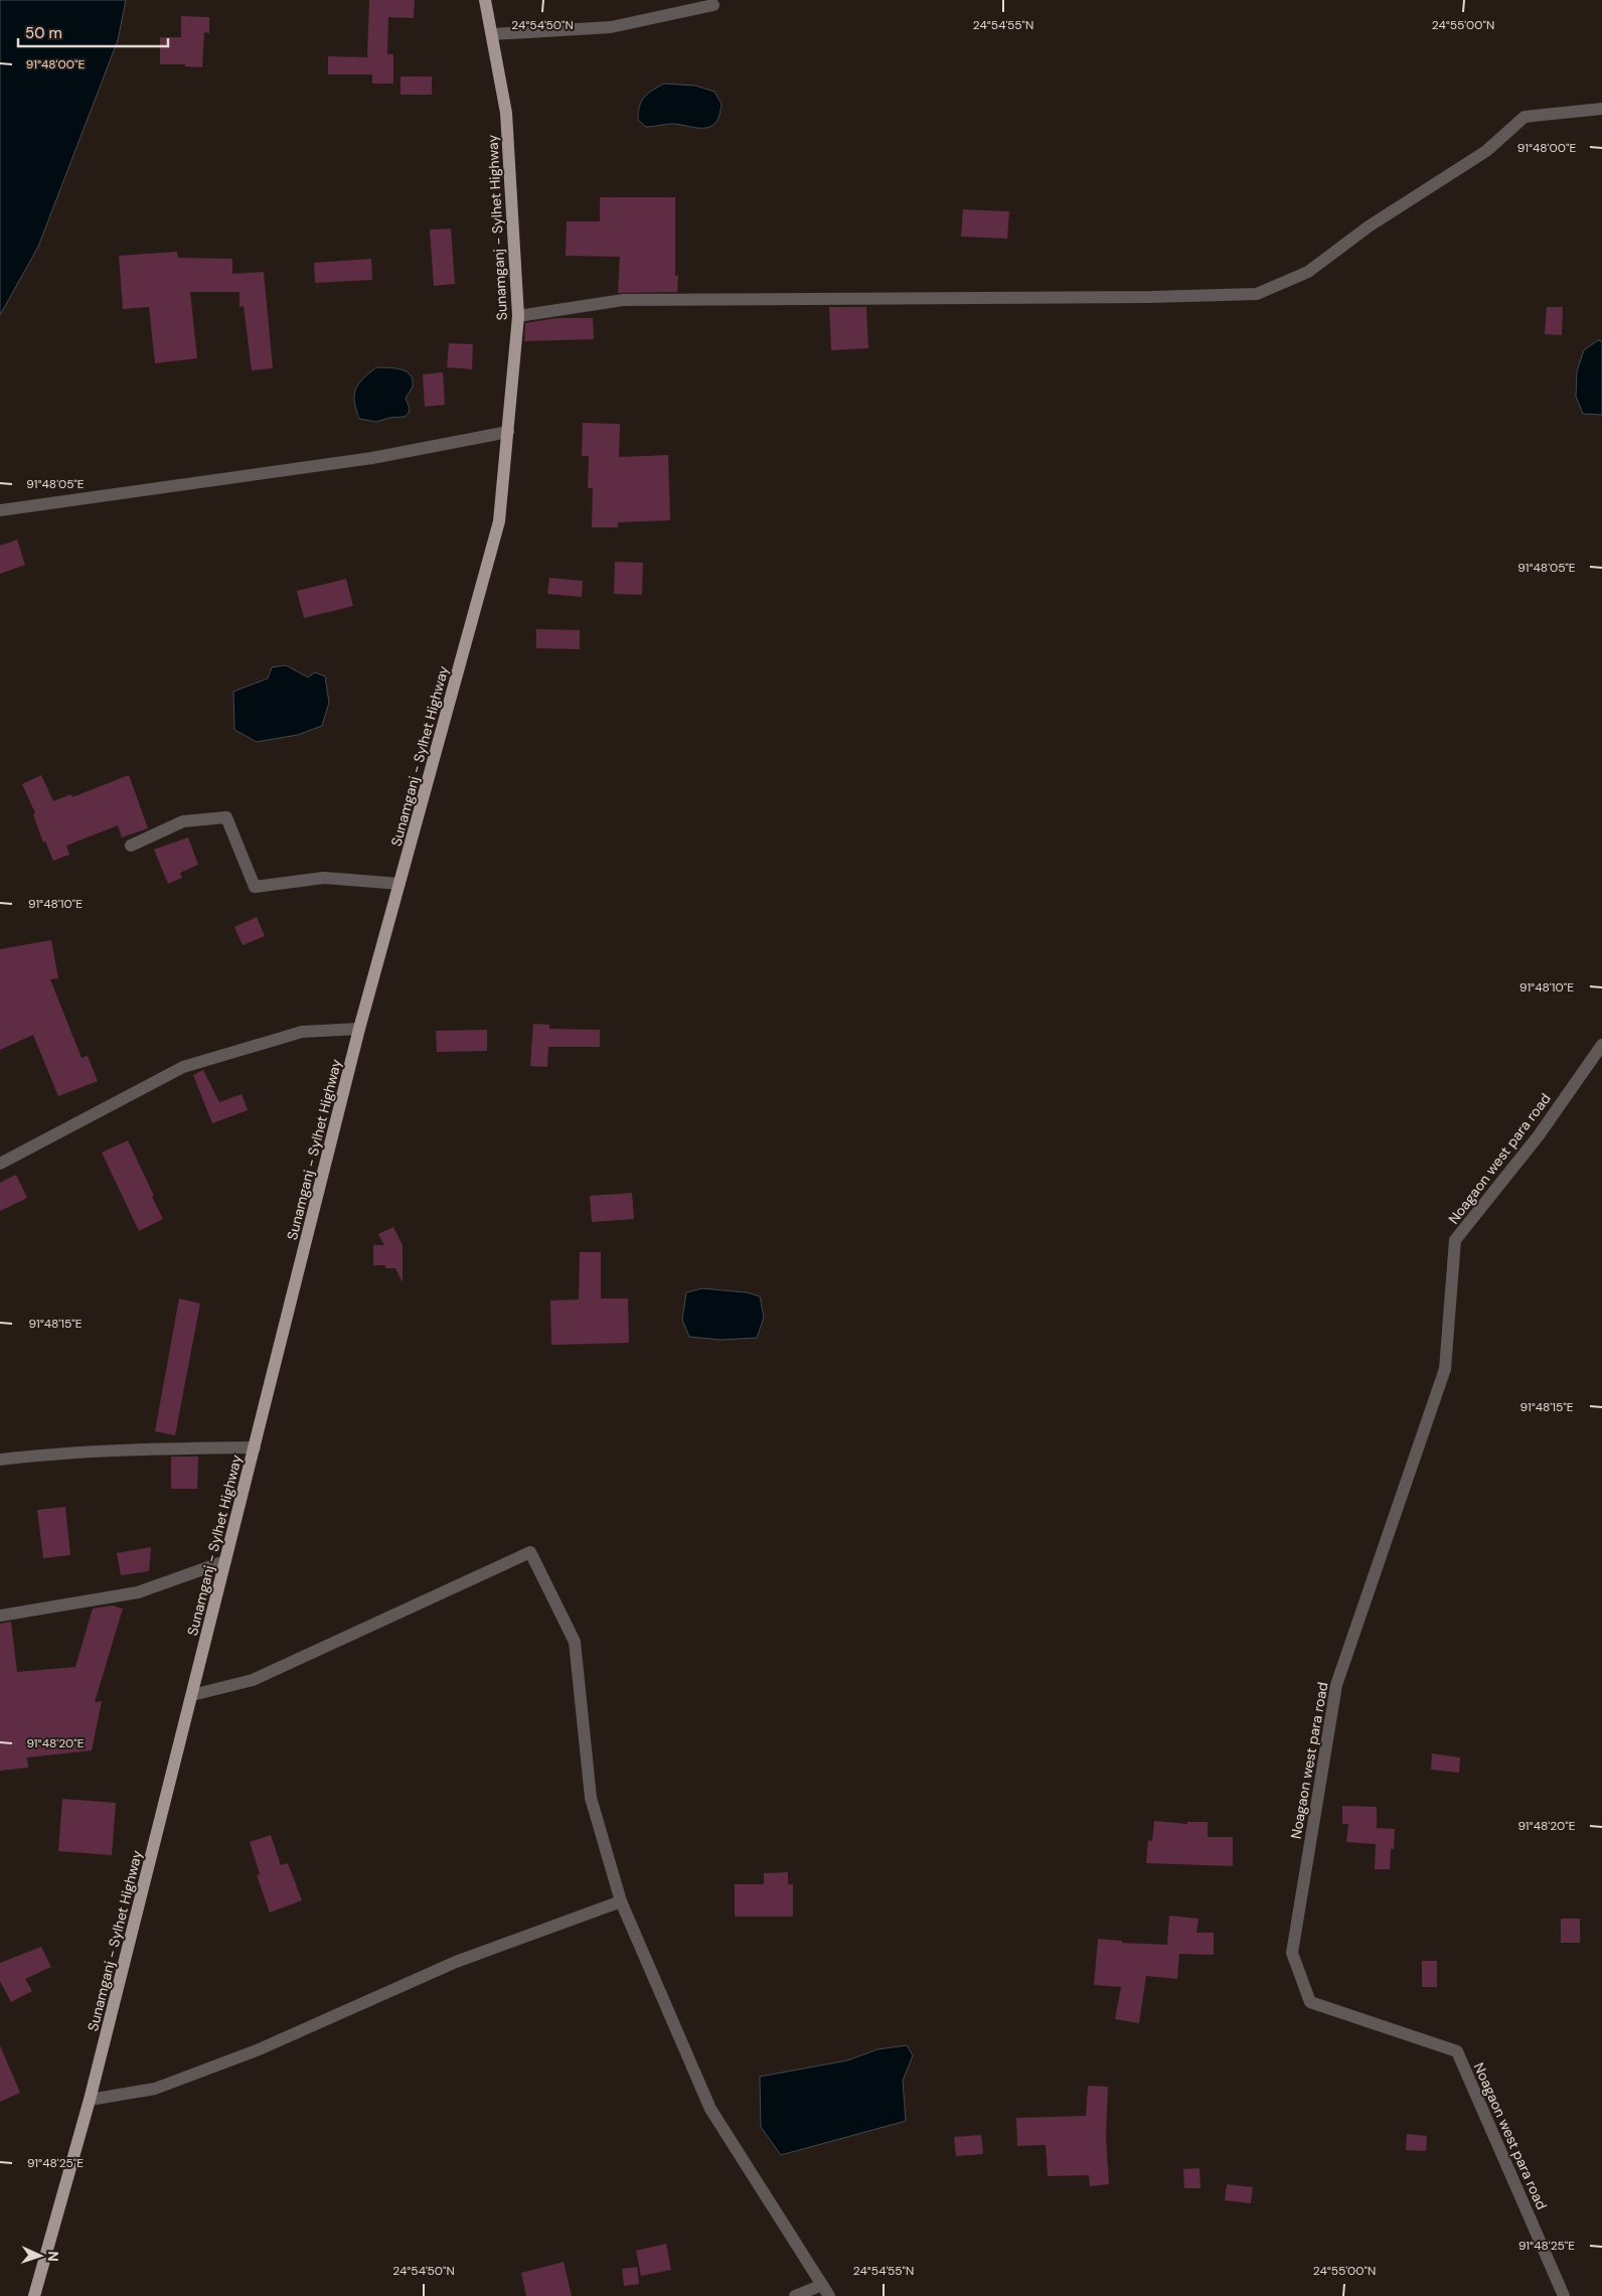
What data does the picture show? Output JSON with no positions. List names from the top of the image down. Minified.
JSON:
{"streets":{"main road":["Sunamganj - Sylhet Highway"],"street":["Noagaon west para road"]},"scale_bar":"50 m","north":"right","coordinates":["24°54'50\"N","24°54'55\"N","24°55'00\"N","91°48'00\"E","91°48'05\"E","91°48'10\"E","91°48'15\"E","91°48'20\"E","91°48'25\"E"]}
